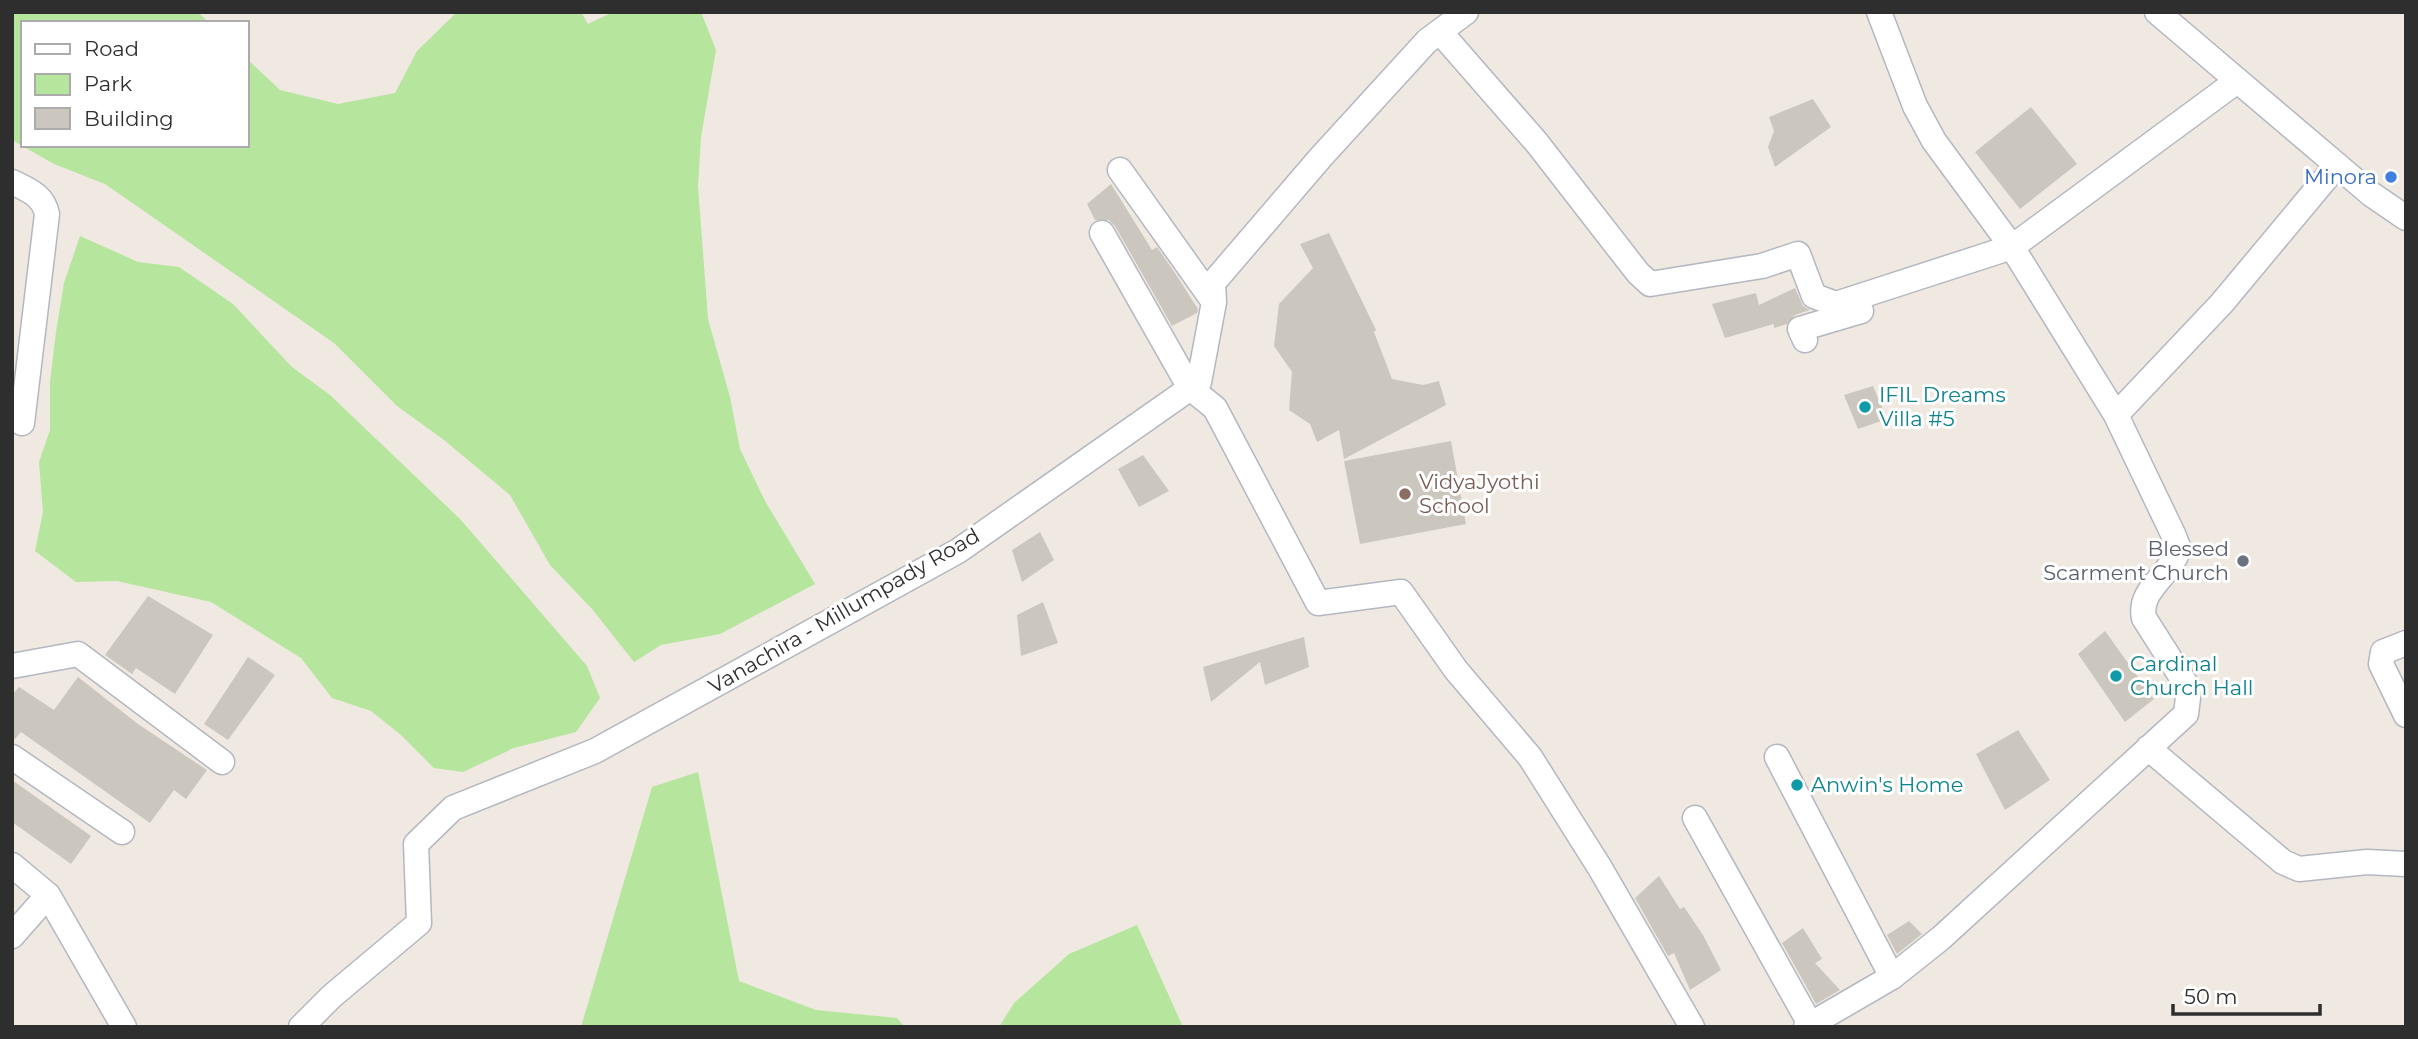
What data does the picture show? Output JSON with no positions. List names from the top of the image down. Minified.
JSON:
{"streets":{"street":["Vanachira - Millumpady Road"]},"places":["Minora","IFIL Dreams Villa #5","VidyaJyothi School","Blessed Scarment Church","Cardinal Church Hall","Anwin's Home"],"legend":["Road","Park","Building"],"scale_bar":"50 m"}
